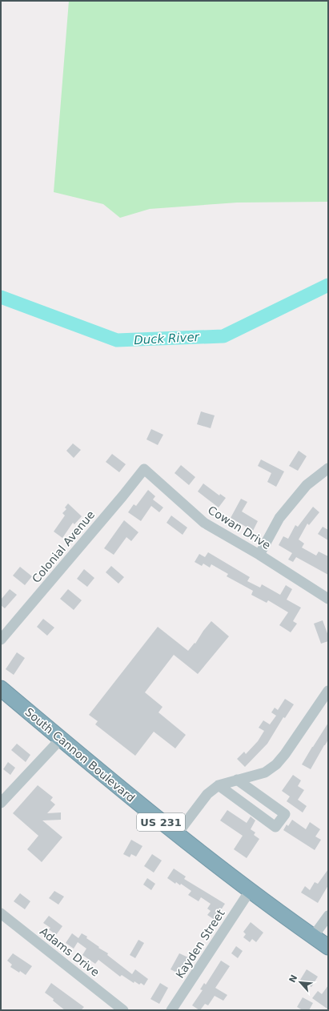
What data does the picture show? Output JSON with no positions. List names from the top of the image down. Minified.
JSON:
{"streets":{"highway":["South Cannon Boulevard","US 231"],"street":["Cowan Drive","Colonial Avenue","Kayden Street","Adams Drive"]},"crossings":[["Cowan Drive","Colonial Avenue"],["South Cannon Boulevard","Kayden Street"]],"water":["Duck River"],"north":"top left"}
